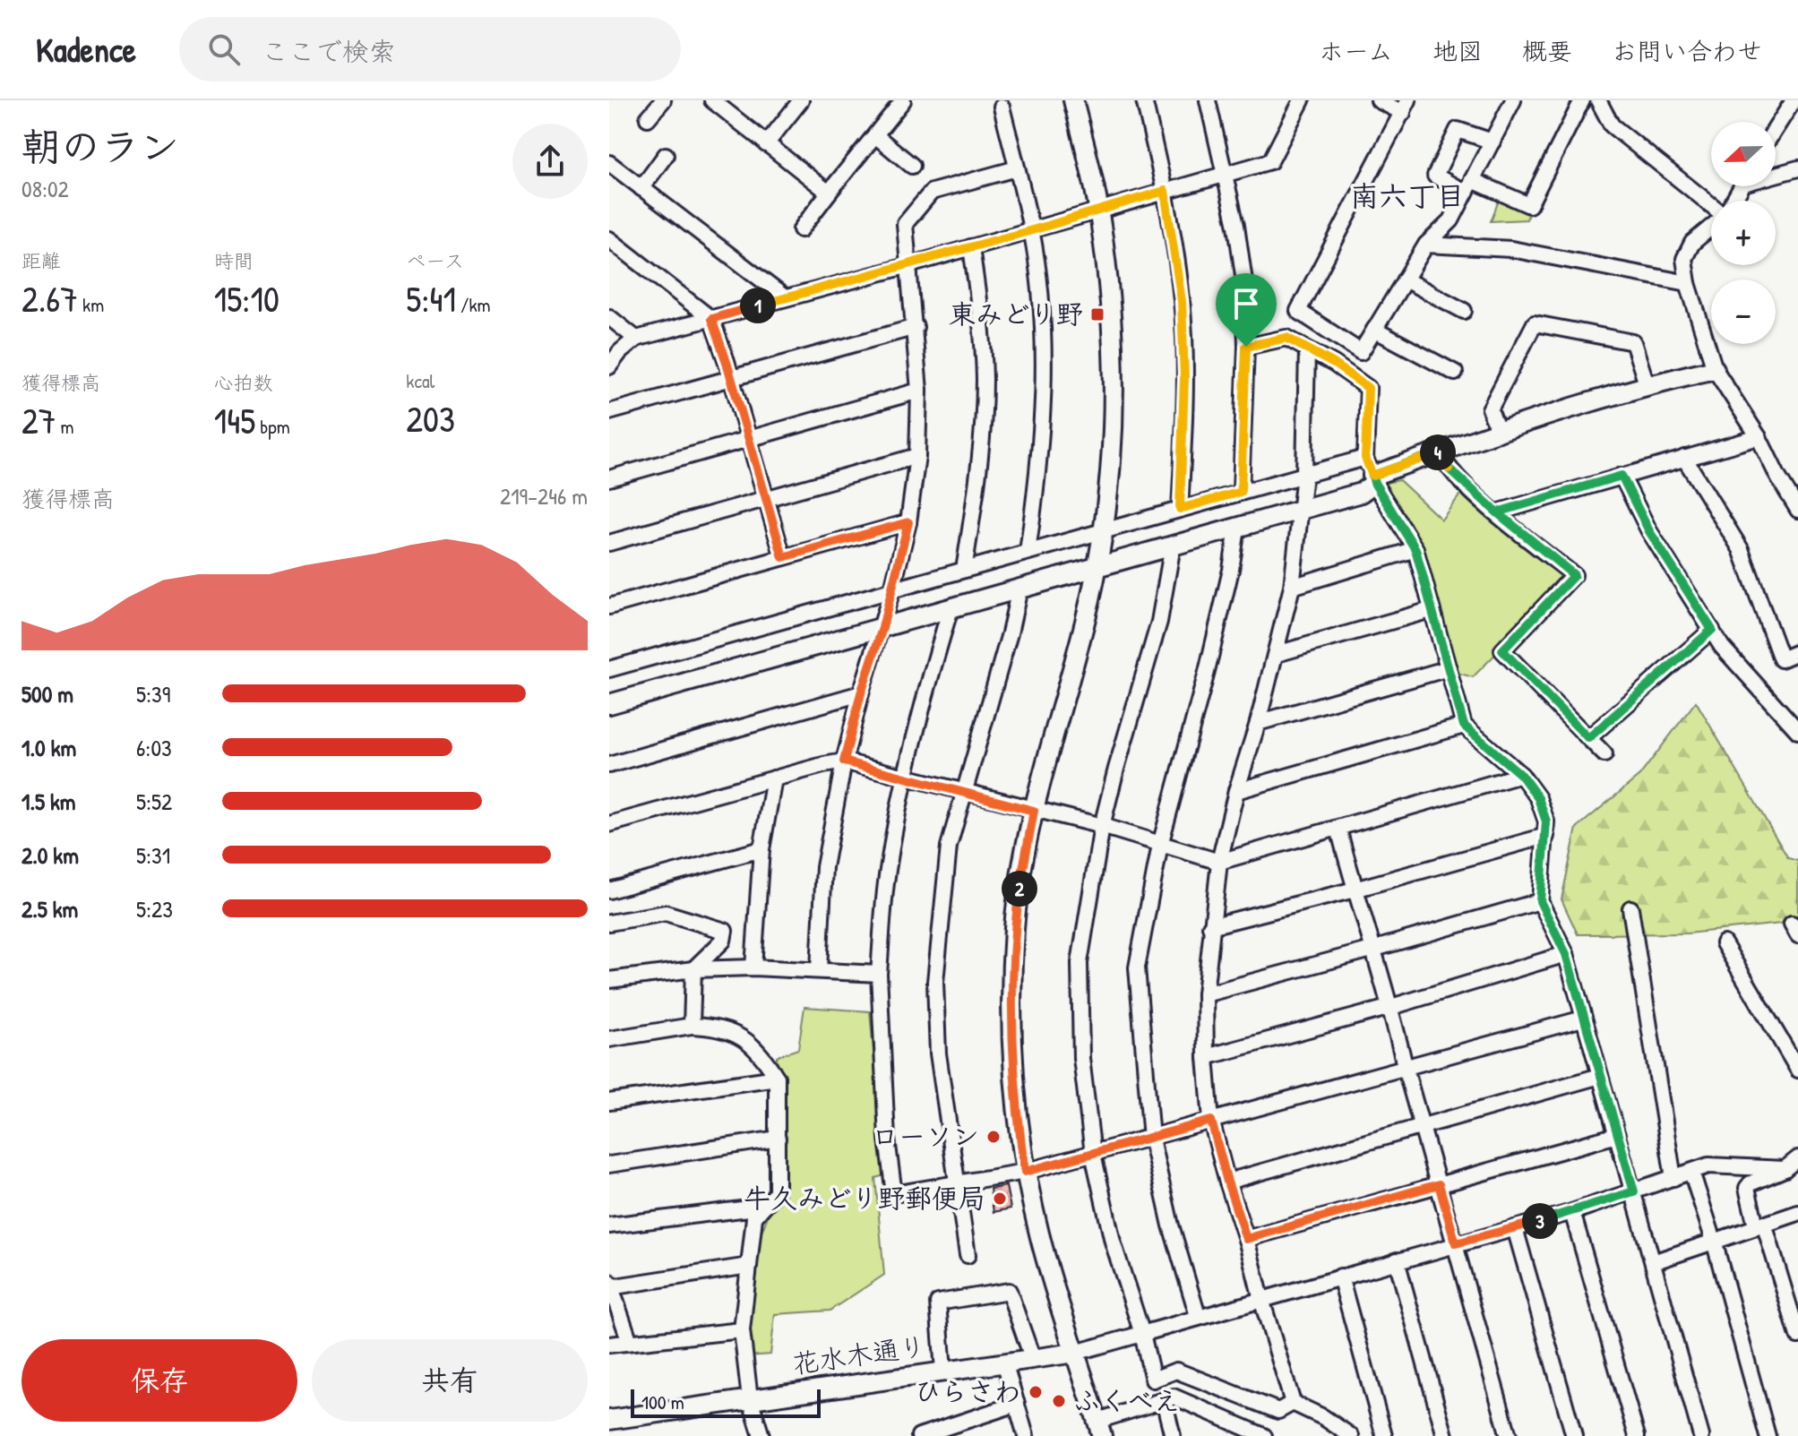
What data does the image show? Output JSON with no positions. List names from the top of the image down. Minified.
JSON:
{"streets":{"street":["花水木通り"]},"districts":["南六丁目"],"places":{"transit":["東みどり野"],"other":["ローソン","牛久みどり野郵便局","ひらさわ","ふくべえ"]},"scale_bar":"100 m","north":"left","page":{"header":"Kadence","search":"ここで検索","nav":["ホーム","地図","概要","お問い合わせ"],"heading":["朝のラン","08:02"],"map_buttons":["+","−"],"stats":[["距離","2.67 km"],["時間","15:10"],["ペース","5:41 /km"],["獲得標高","27 m"],["心拍数","145 bpm"],["kcal","203"]],"pins":["1","4","2","3"],"chart":["獲得標高","219–246 m"],"list":[{"name":"500 m","note":"5:39"},{"name":"1.0 km","note":"6:03"},{"name":"1.5 km","note":"5:52"},{"name":"2.0 km","note":"5:31"},{"name":"2.5 km","note":"5:23"}],"buttons":["保存","共有"],"scale":"100 m"}}
